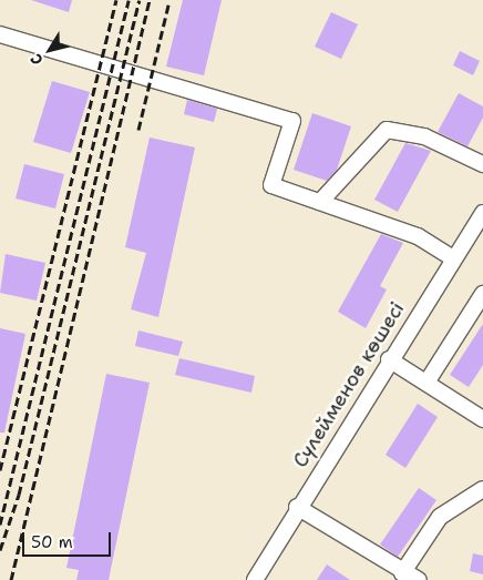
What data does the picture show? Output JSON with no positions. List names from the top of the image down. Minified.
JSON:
{"streets":{"street":["Сүлейменов көшесі"]},"scale_bar":"50 m","north":"bottom left"}
